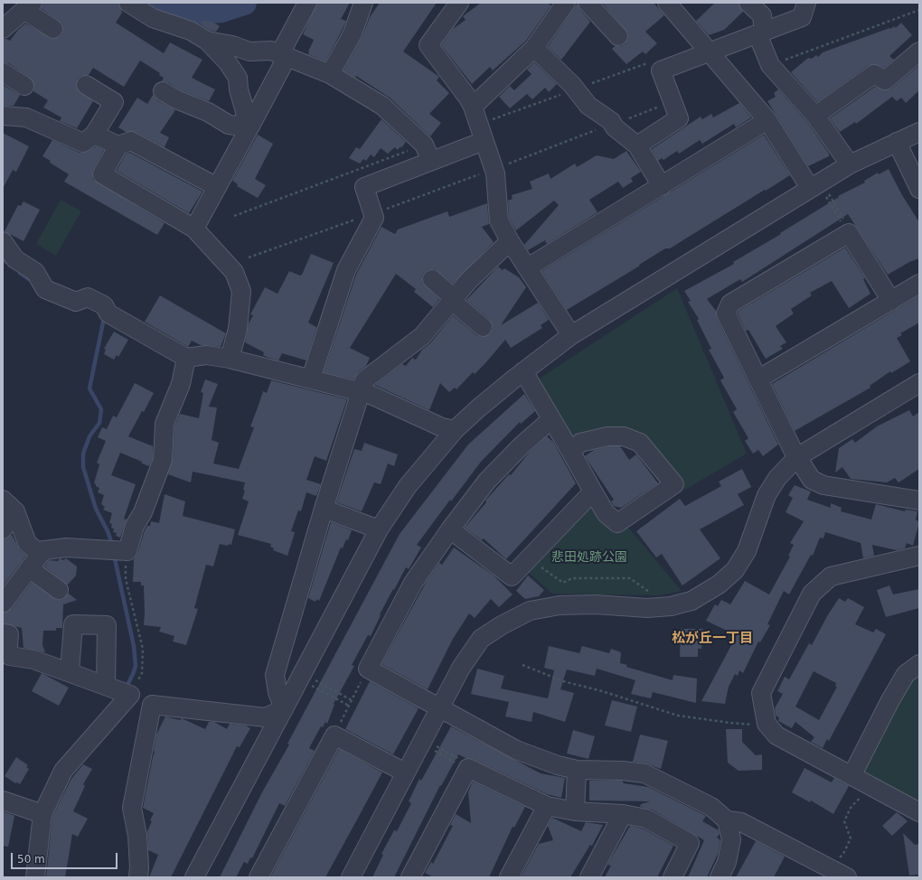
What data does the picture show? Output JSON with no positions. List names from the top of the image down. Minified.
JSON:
{"districts":["松が丘一丁目"],"parks":["悲田処跡公園"],"scale_bar":"50 m"}
